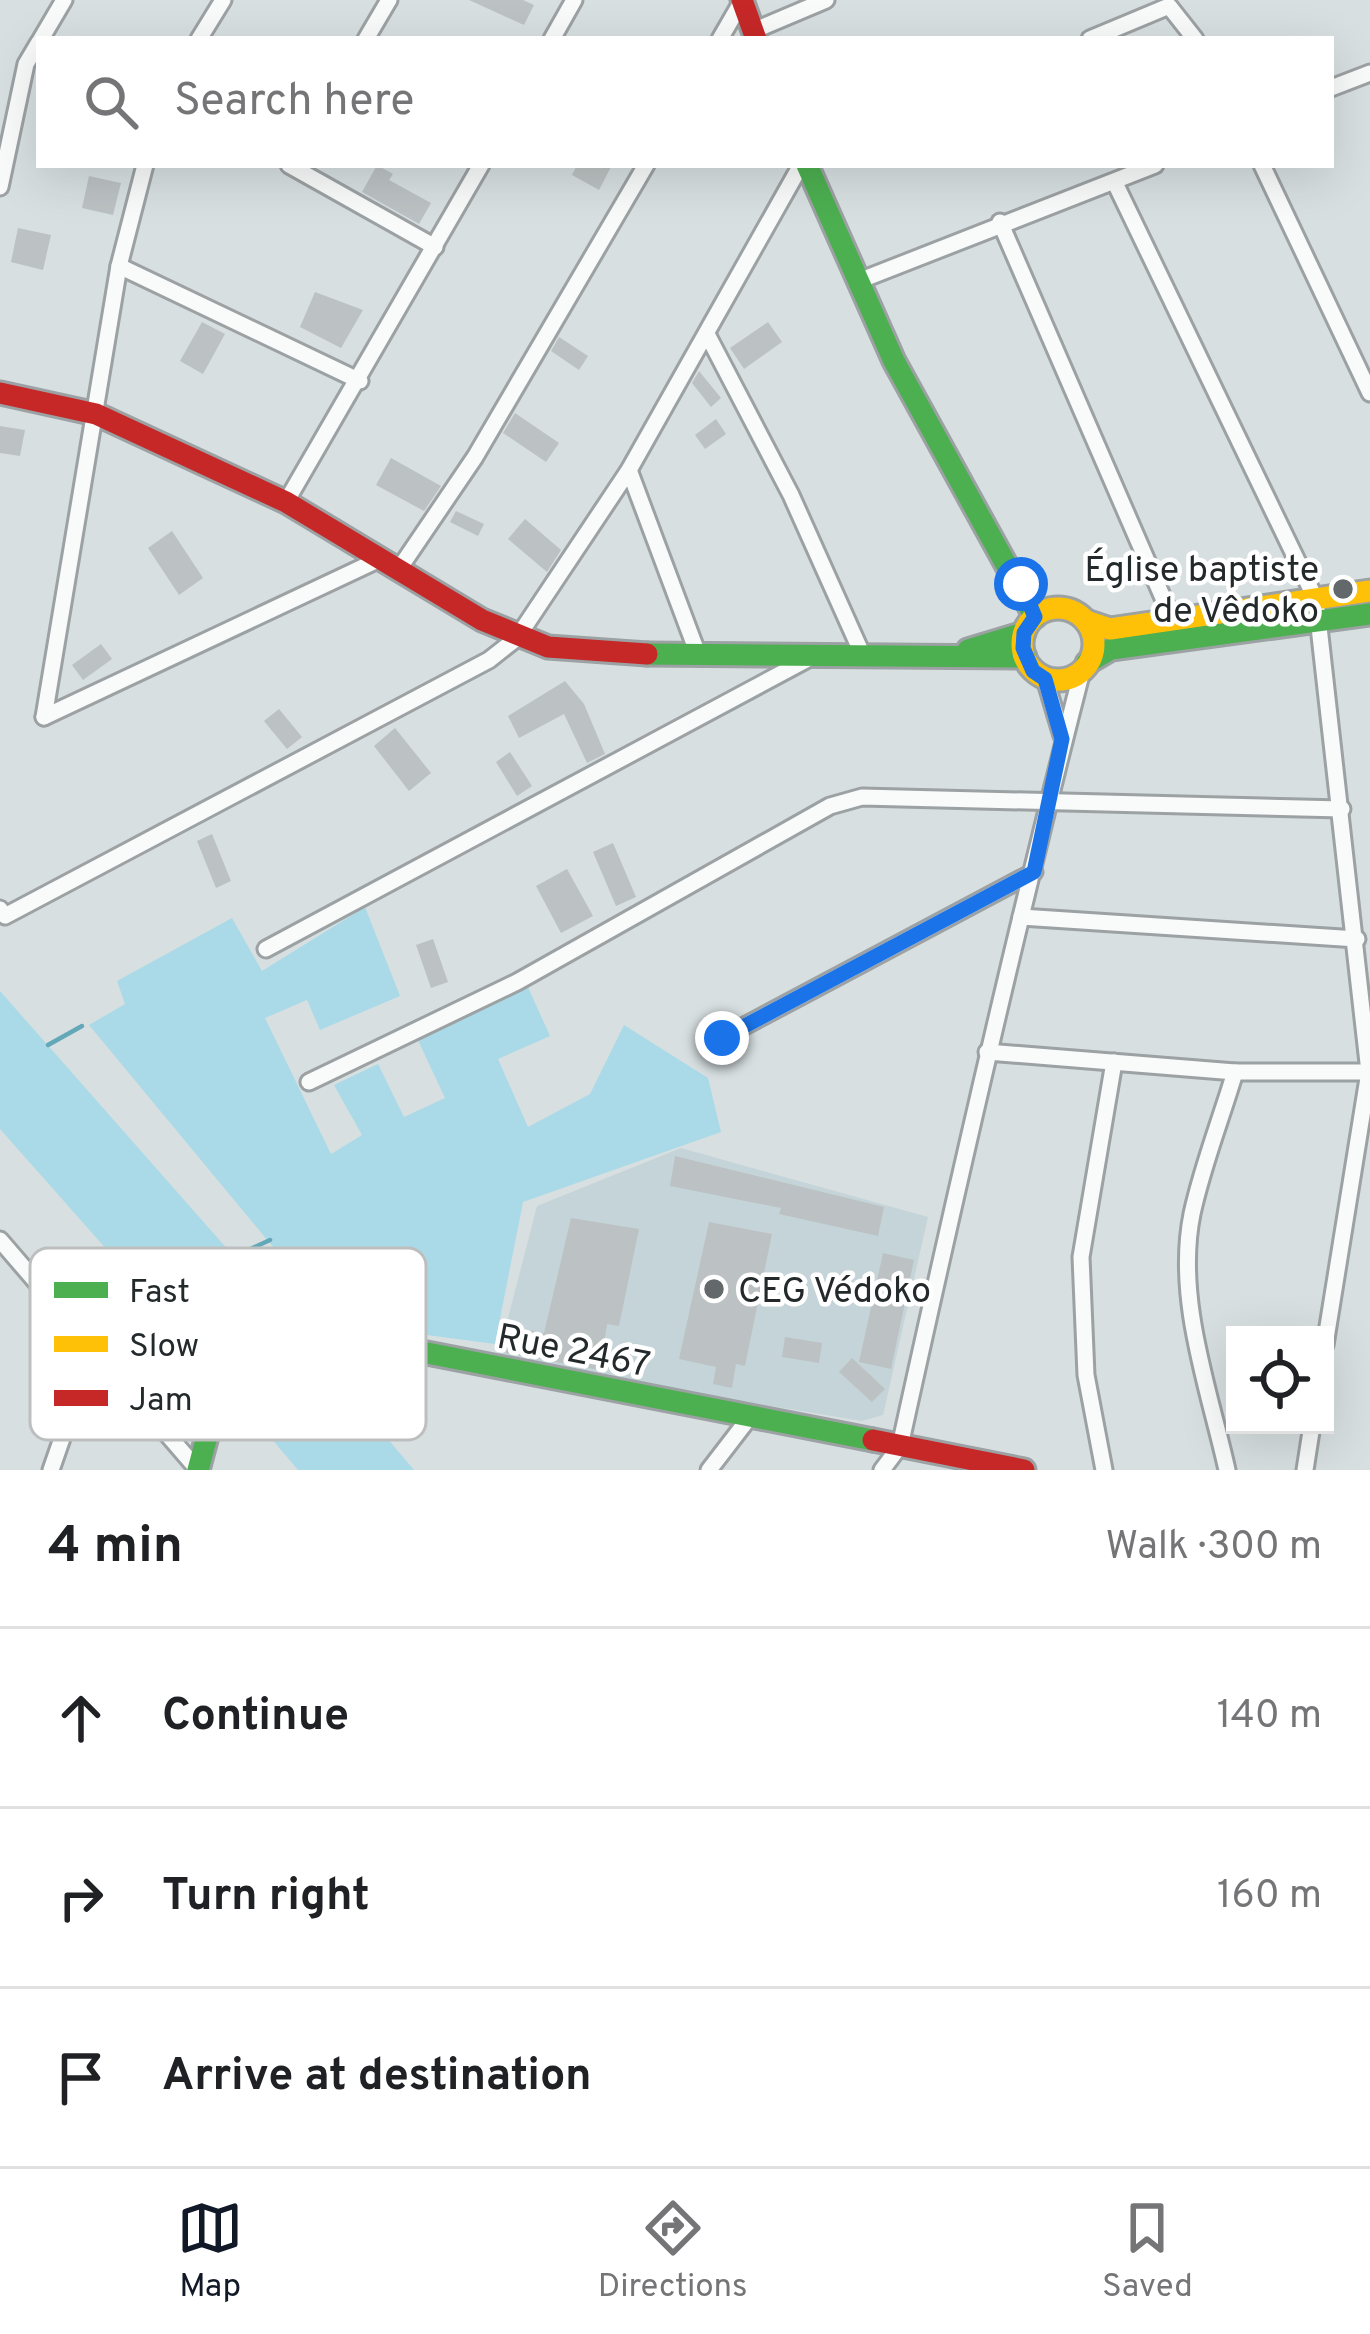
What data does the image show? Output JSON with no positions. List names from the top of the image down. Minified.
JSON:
{"streets":{"street":["Rue 2467"]},"places":["Église baptiste de Vêdoko","CEG Védoko"],"legend":["Fast","Slow","Jam"],"page":{"search":"Search here","heading":["4 min","Walk · 300 m"],"list":[["Continue","140 m"],["Turn right","160 m"],"Arrive at destination"],"nav":["Map","Directions","Saved"]}}
